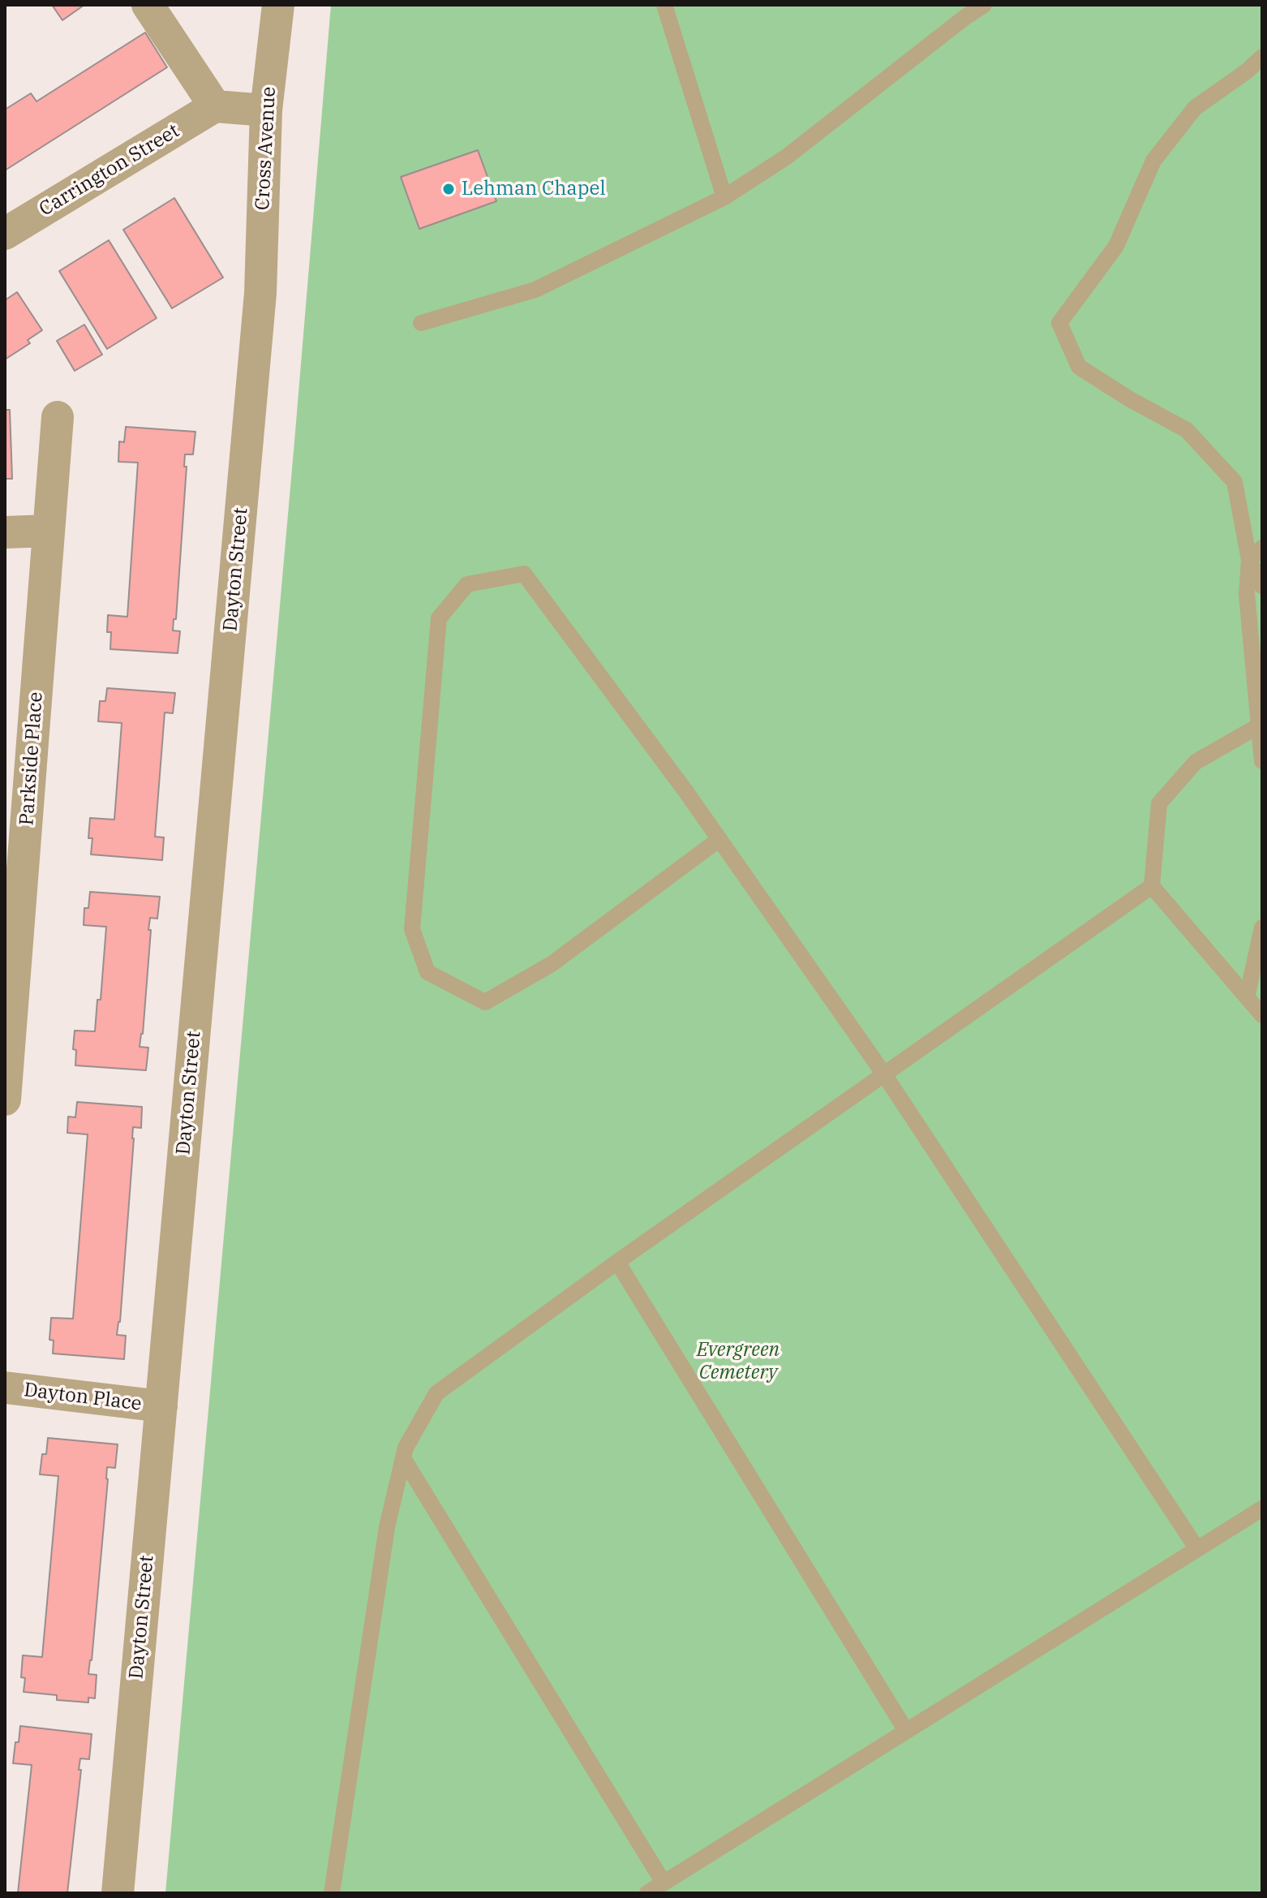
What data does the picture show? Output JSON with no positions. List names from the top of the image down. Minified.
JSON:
{"streets":{"street":["Cross Avenue","Carrington Street","Dayton Street","Parkside Place","Dayton Place"]},"crossings":[["Cross Avenue","Dayton Street"],["Dayton Street","Dayton Place"]],"parks":["Evergreen Cemetery"],"places":["Lehman Chapel"]}
